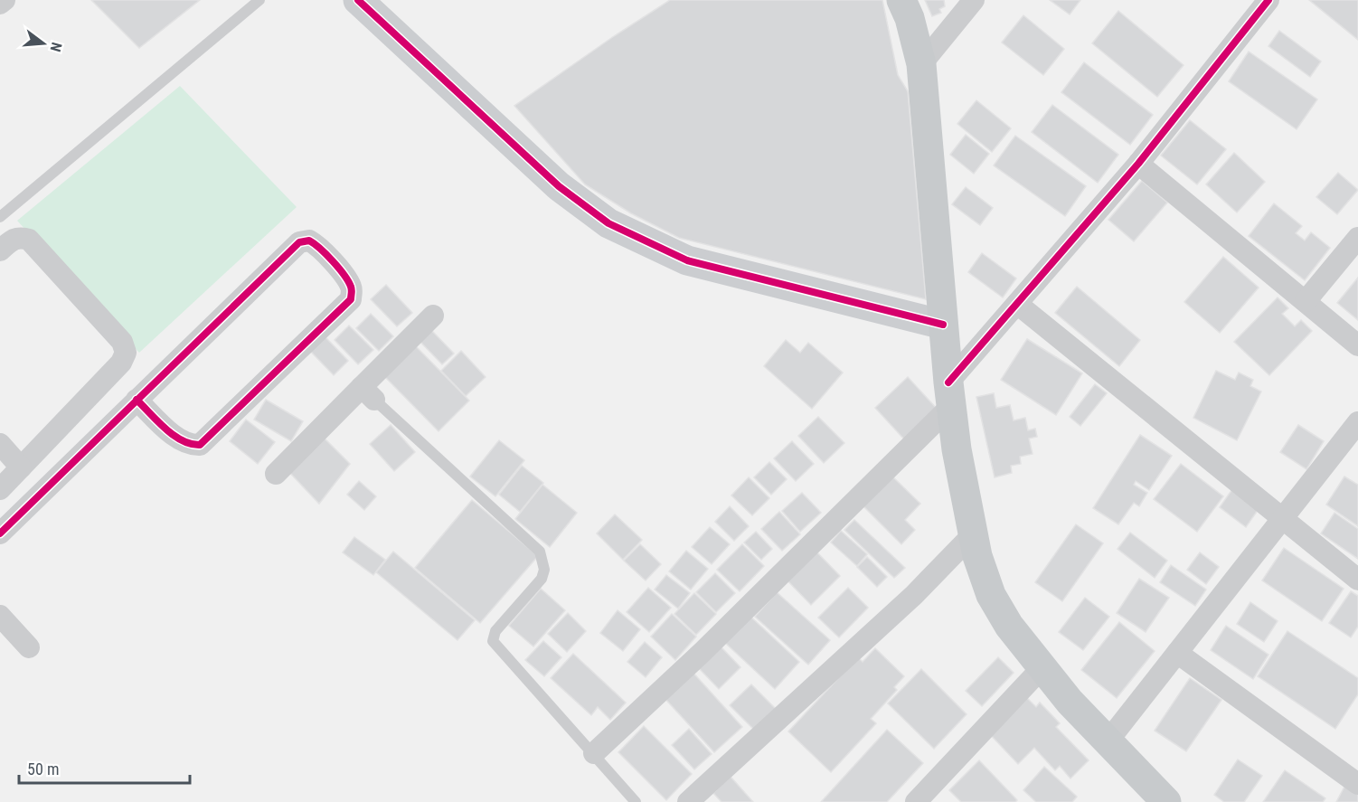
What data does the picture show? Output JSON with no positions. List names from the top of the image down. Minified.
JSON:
{"scale_bar":"50 m","north":"right"}
